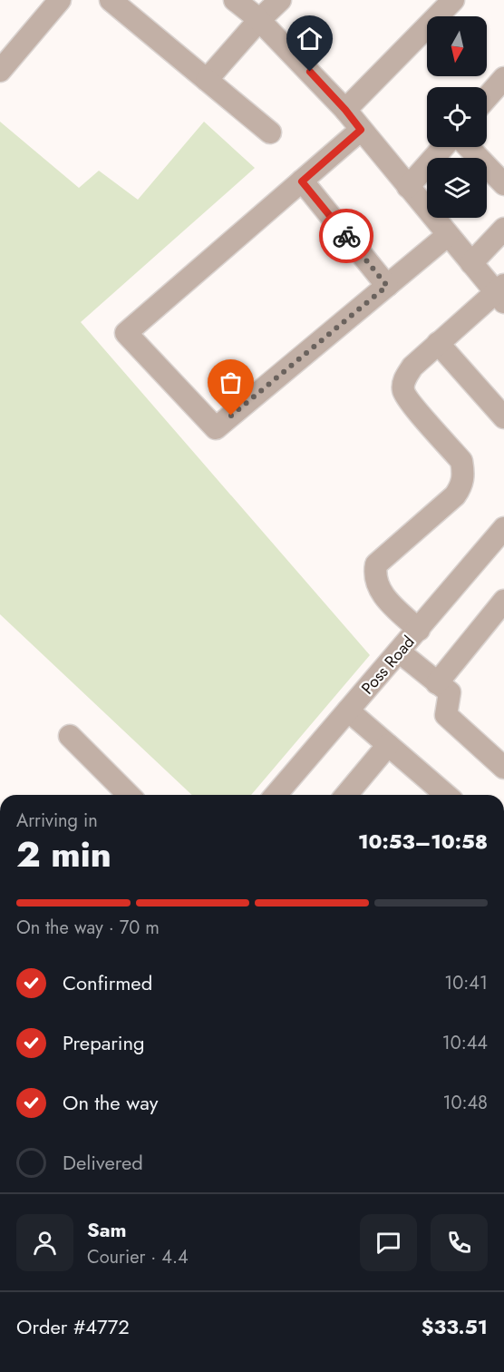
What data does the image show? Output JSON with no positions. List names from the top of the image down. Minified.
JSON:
{"streets":{"street":["Poss Road"]},"north":"bottom","page":{"heading":["2 min","Arriving in","10:53–10:58"],"panel":["Sam","Courier · 4.4","Order #4772","$33.51"],"bar":"On the way · 70 m","list":[["Confirmed","10:41"],["Preparing","10:44"],["On the way","10:48"],"Delivered"]}}
